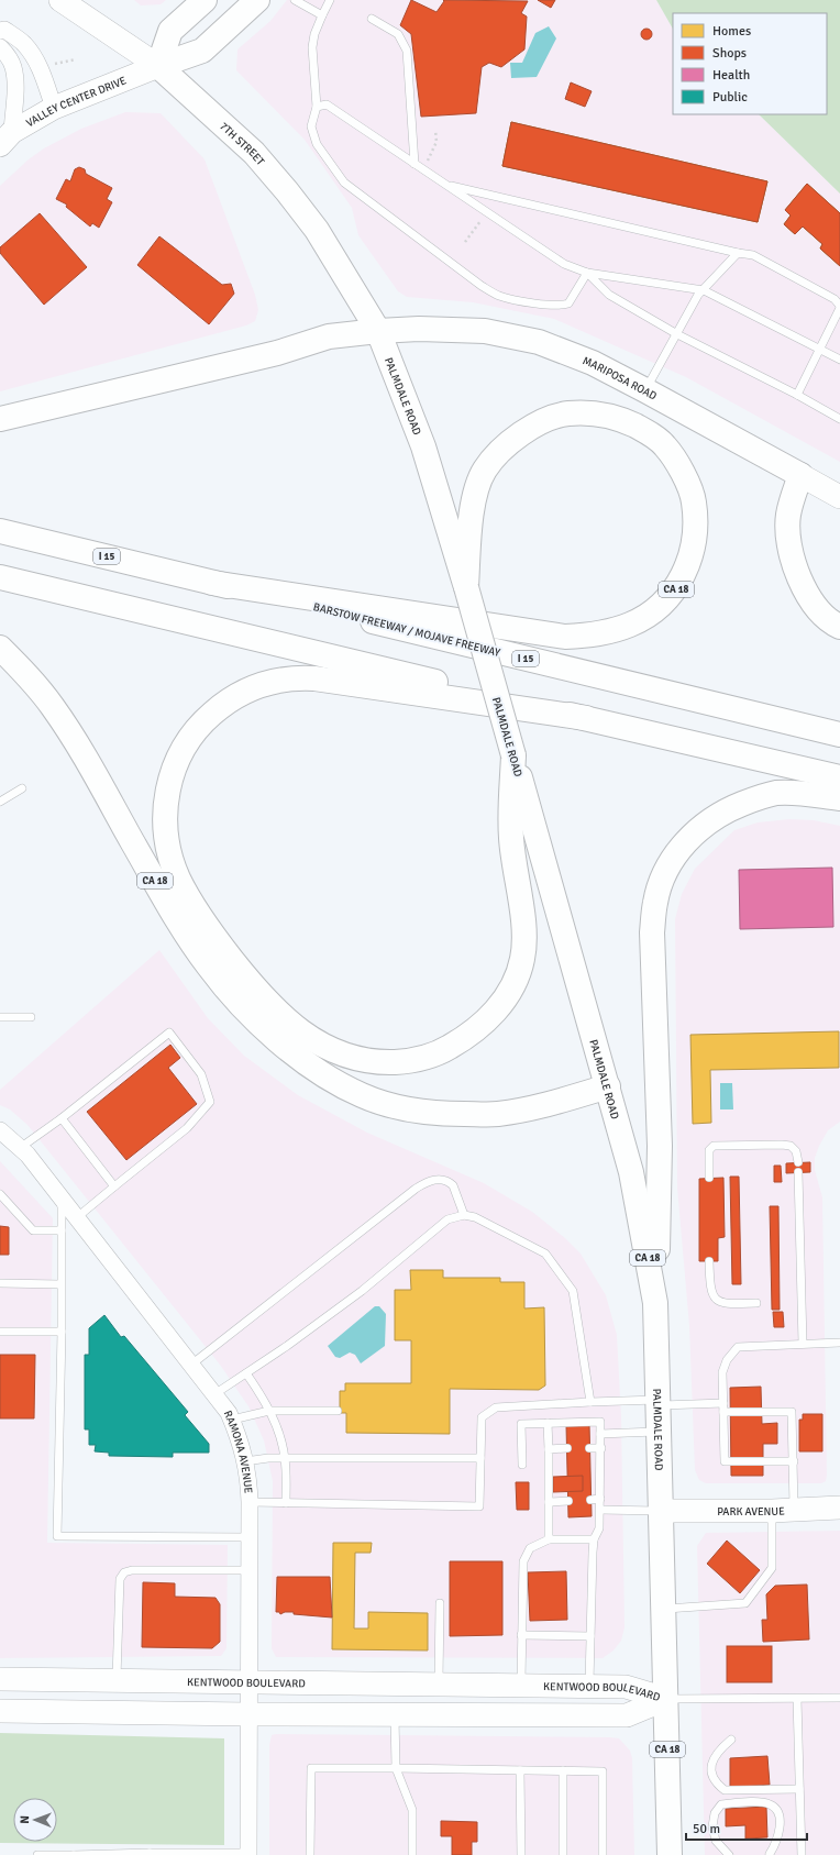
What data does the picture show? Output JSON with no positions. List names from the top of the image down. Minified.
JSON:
{"streets":{"main road":["7TH STREET","MARIPOSA ROAD","PALMDALE ROAD","I 15","CA 18","BARSTOW FREEWAY / MOJAVE FREEWAY"],"street":["VALLEY CENTER DRIVE","RAMONA AVENUE","PARK AVENUE","KENTWOOD BOULEVARD"]},"crossings":[["VALLEY CENTER DRIVE","7TH STREET"],["7TH STREET","MARIPOSA ROAD"],["7TH STREET","PALMDALE ROAD"],["MARIPOSA ROAD","PALMDALE ROAD"],["PALMDALE ROAD","CA 18"],["PALMDALE ROAD","PARK AVENUE"],["PALMDALE ROAD","KENTWOOD BOULEVARD"],["CA 18","BARSTOW FREEWAY / MOJAVE FREEWAY"],["RAMONA AVENUE","KENTWOOD BOULEVARD"]],"legend":["Homes","Shops","Health","Public"],"scale_bar":"50 m","north":"left"}
